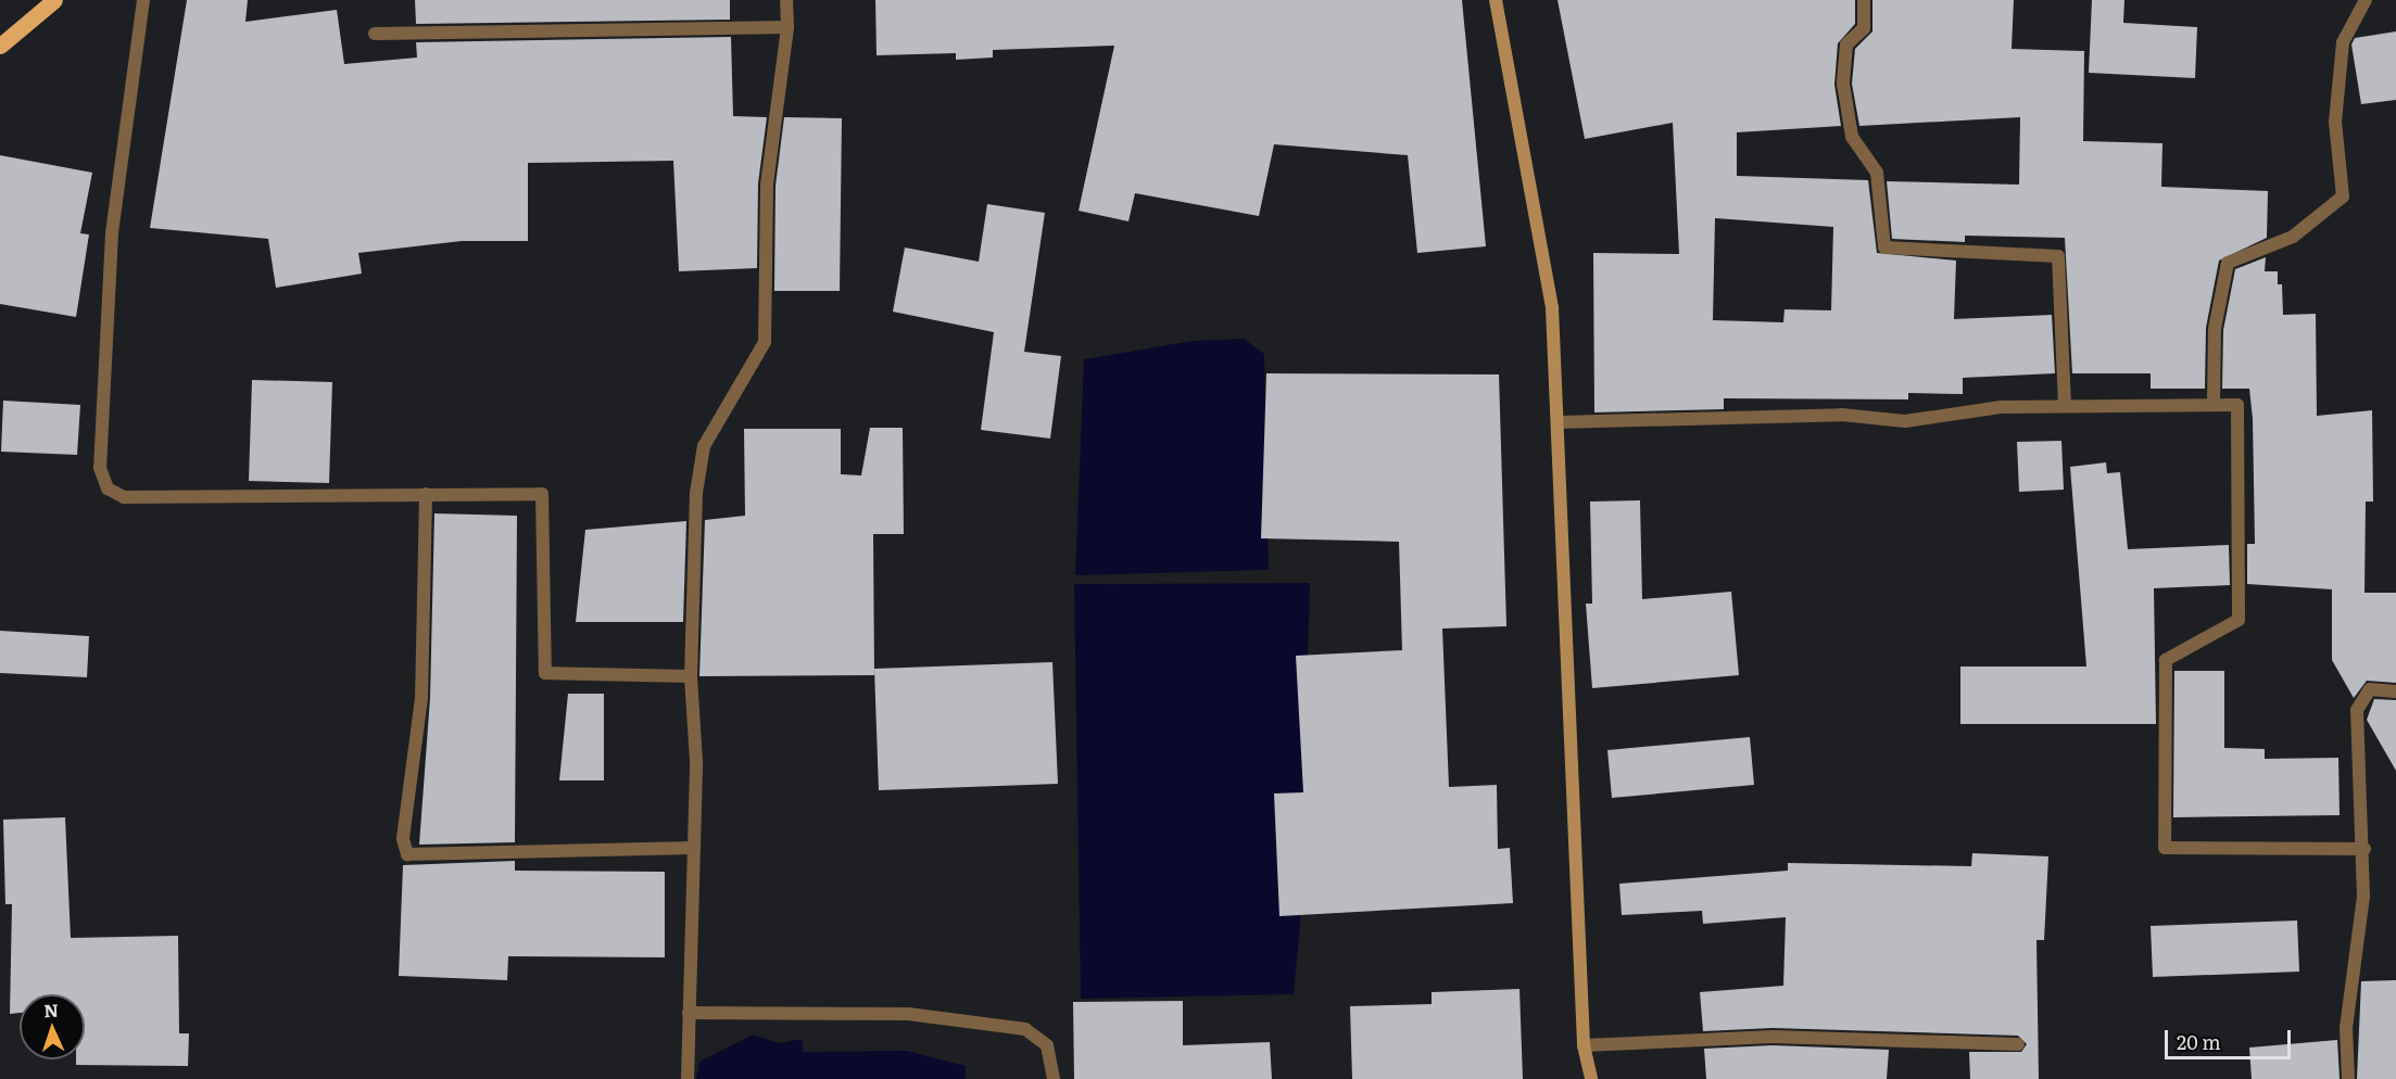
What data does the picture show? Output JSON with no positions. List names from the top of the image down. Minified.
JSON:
{"scale_bar":"20 m","north":"top"}
